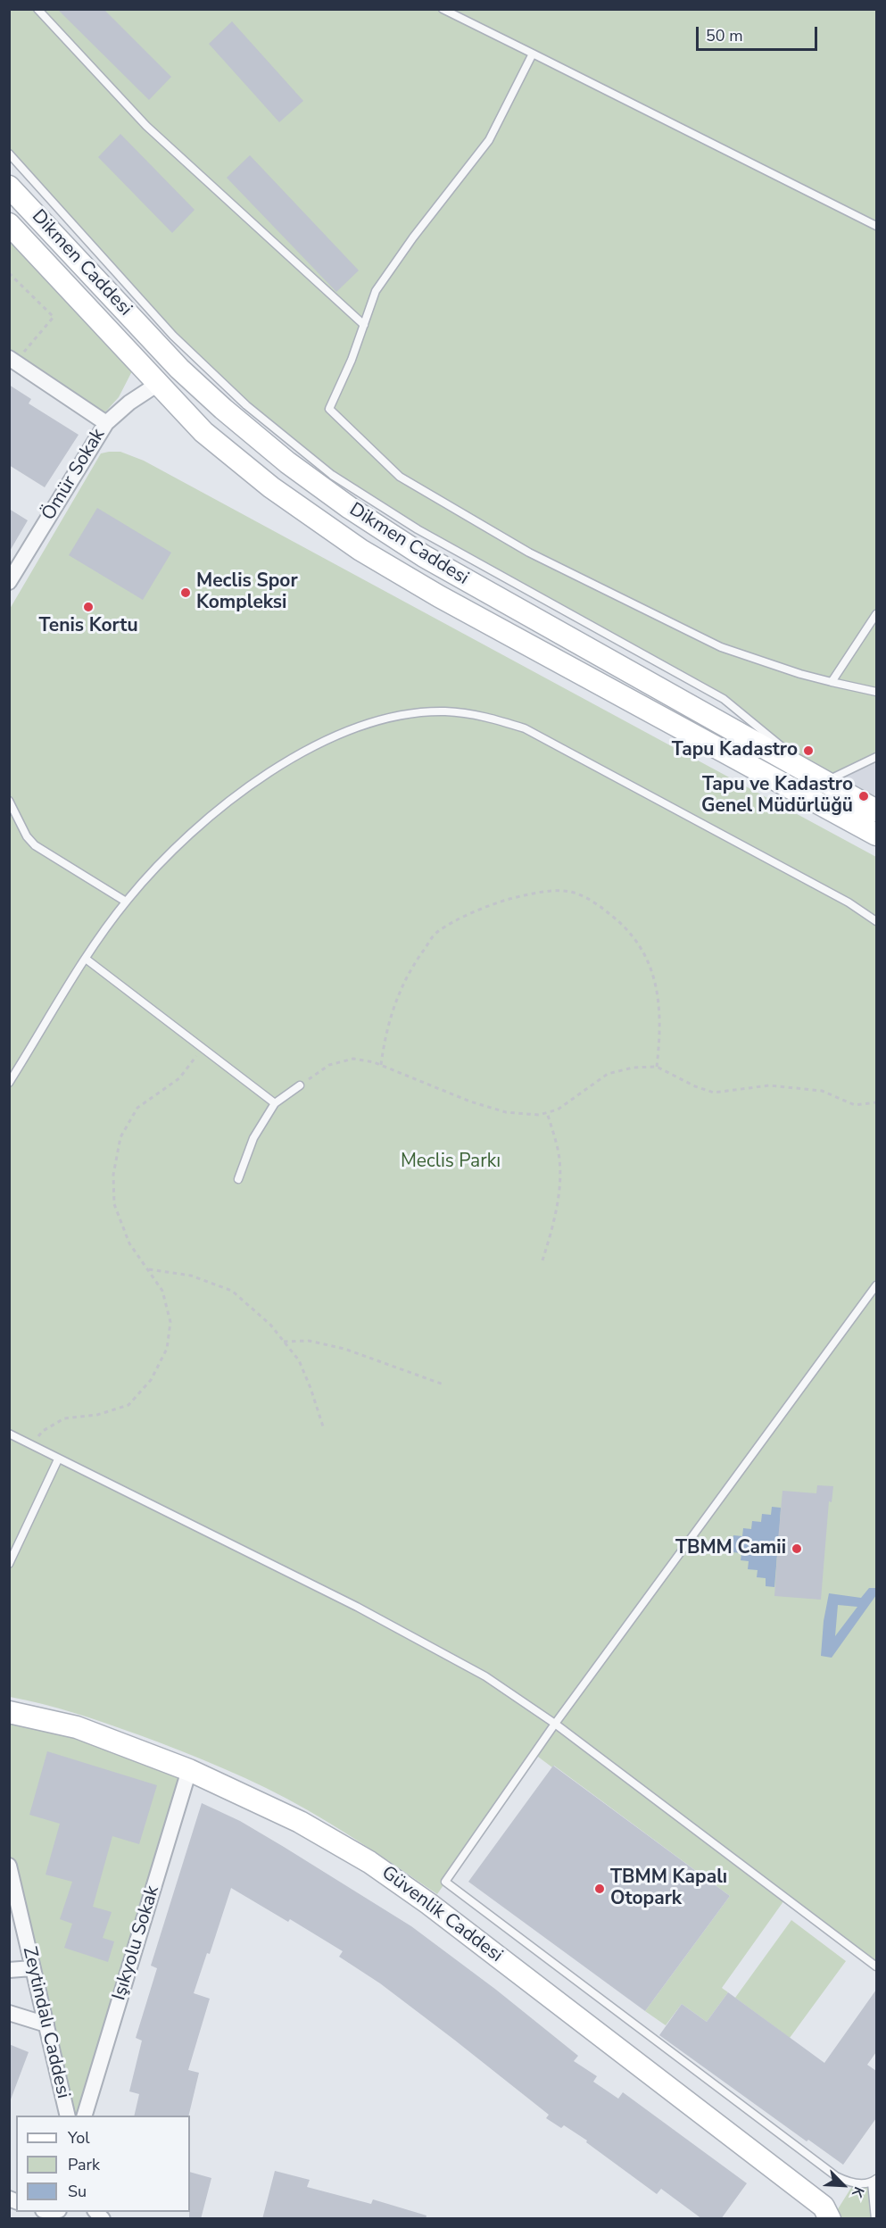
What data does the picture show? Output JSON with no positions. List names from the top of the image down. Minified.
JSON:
{"streets":{"main road":["Dikmen Caddesi","Güvenlik Caddesi"],"street":["Ömür Sokak","Işıkyolu Sokak","Zeytindalı Caddesi"]},"crossings":[["Dikmen Caddesi","Ömür Sokak"],["Güvenlik Caddesi","Işıkyolu Sokak"]],"parks":["Meclis Parkı"],"places":["Meclis Spor Kompleksi","Tenis Kortu","Tapu Kadastro","Tapu ve Kadastro Genel Müdürlüğü","TBMM Camii","TBMM Kapalı Otopark"],"legend":["Yol","Park","Su"],"scale_bar":"50 m","north":"bottom right"}
